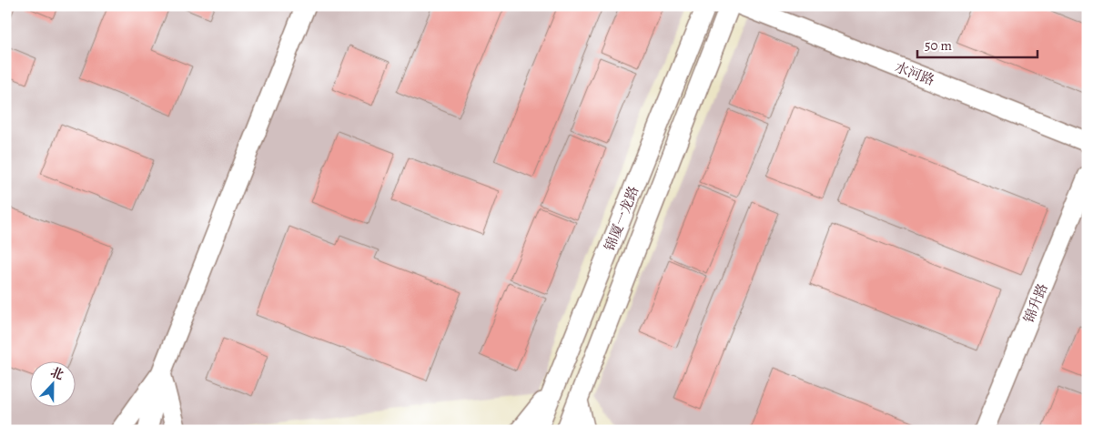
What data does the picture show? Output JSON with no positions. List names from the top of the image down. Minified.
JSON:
{"streets":{"street":["水河路","锦厦一龙路","锦升路"]},"scale_bar":"50 m","north":"top"}
